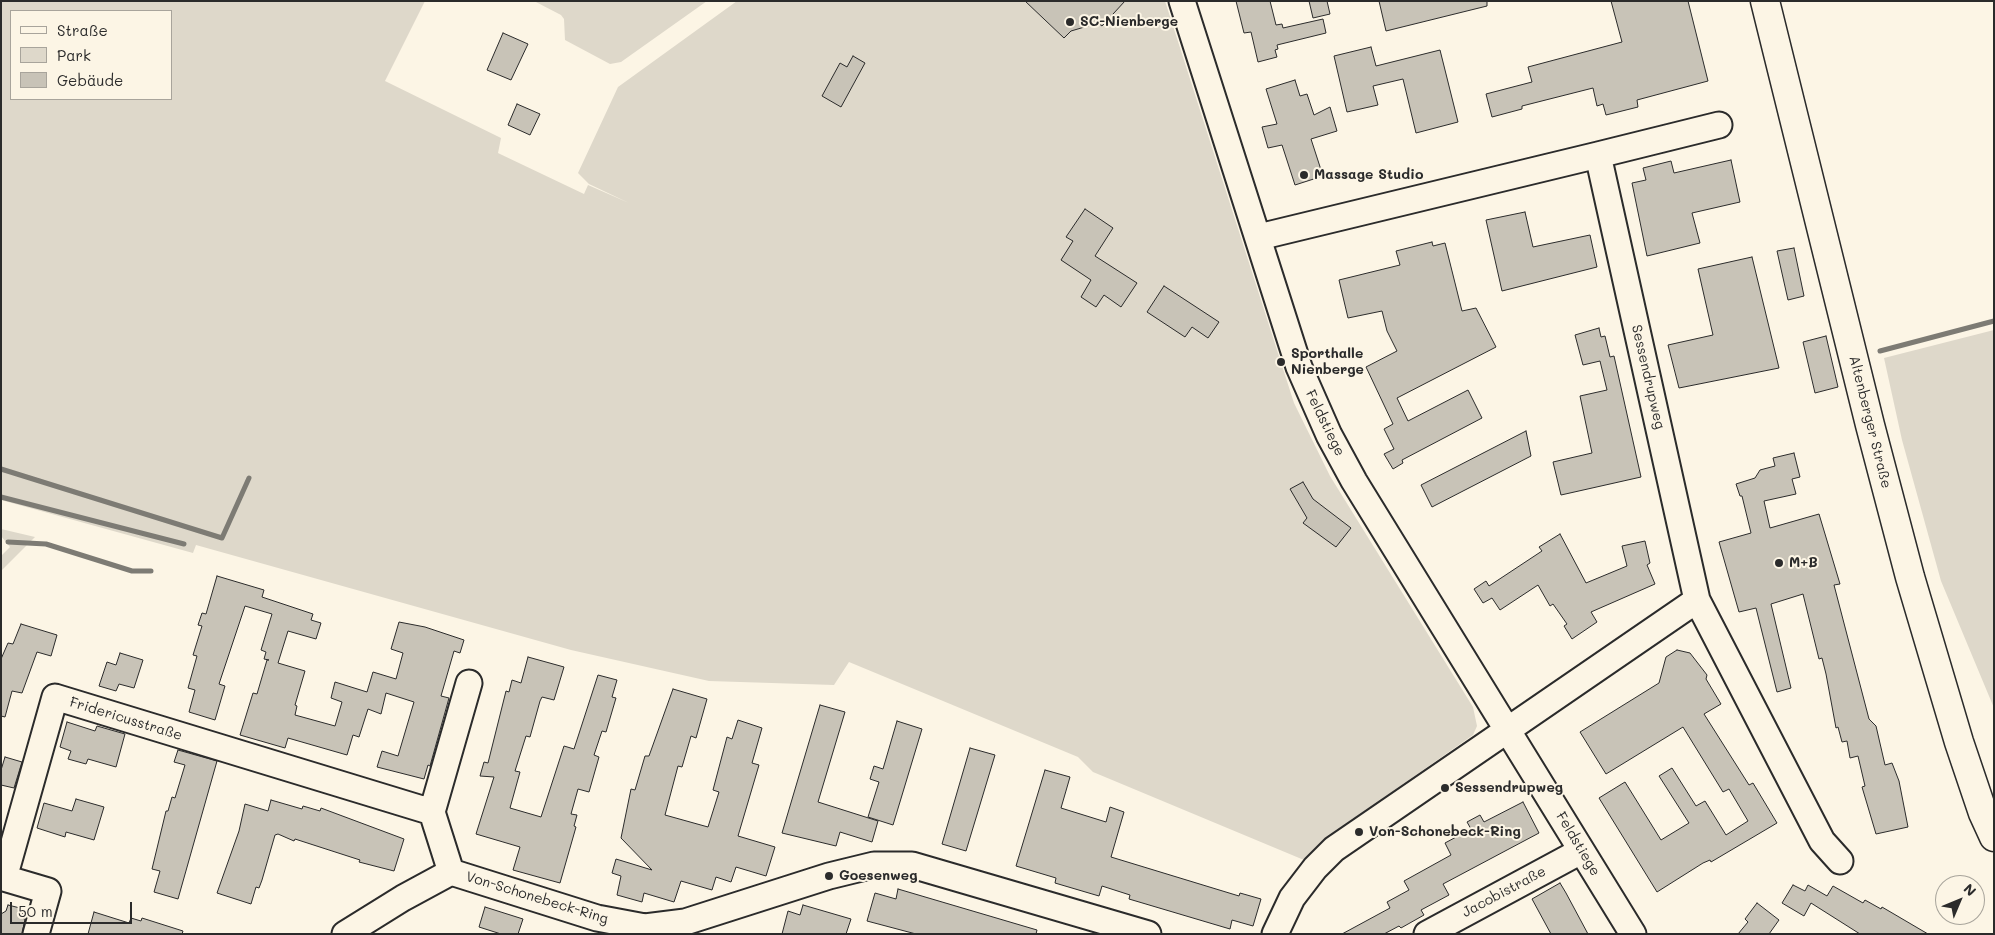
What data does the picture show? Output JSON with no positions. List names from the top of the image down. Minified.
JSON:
{"streets":{"main road":["Altenberger Straße"],"street":["Sessendrupweg","Feldstiege","Fridericusstraße","Jacobistraße","Von-Schonebeck-Ring"]},"crossings":[["Feldstiege","Jacobistraße"]],"places":["SC-Nienberge","Massage Studio","Sporthalle Nienberge","M+B","Sessendrupweg","Von-Schonebeck-Ring","Goesenweg"],"legend":["Straße","Park","Gebäude"],"scale_bar":"50 m","north":"top right"}
